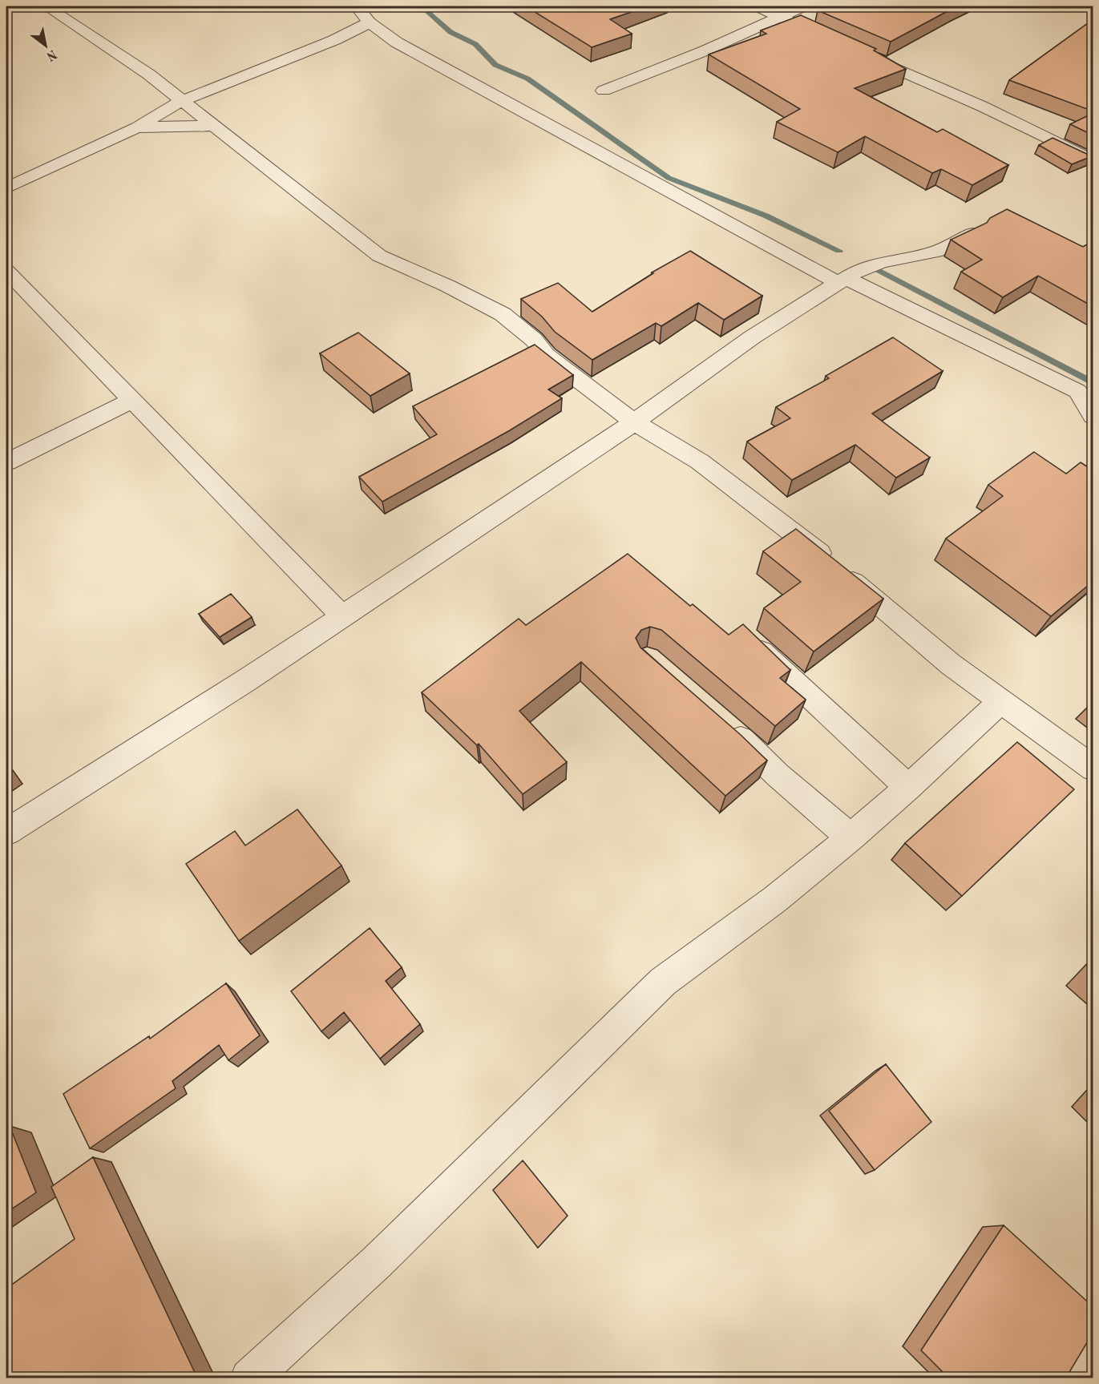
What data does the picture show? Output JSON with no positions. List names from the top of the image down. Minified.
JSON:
{"north":"bottom right"}
